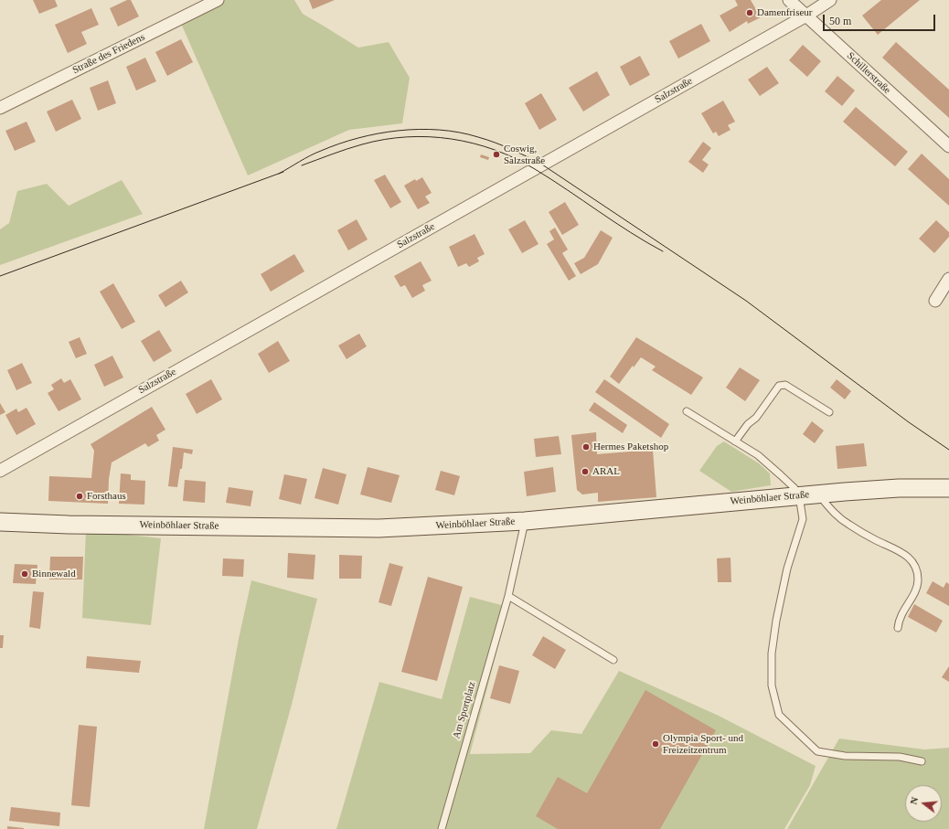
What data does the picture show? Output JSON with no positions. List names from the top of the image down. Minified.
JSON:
{"streets":{"main road":["Weinböhlaer Straße"],"street":["Straße des Friedens","Schillerstraße","Salzstraße"],"lane":["Am Sportplatz"]},"crossings":[["Schillerstraße","Salzstraße"],["Weinböhlaer Straße","Am Sportplatz"]],"places":["Damenfriseur","Coswig, Salzstraße","Hermes Paketshop","ARAL","Forsthaus","Binnewald","Olympia Sport- und Freizeitzentrum"],"scale_bar":"50 m","north":"left"}
